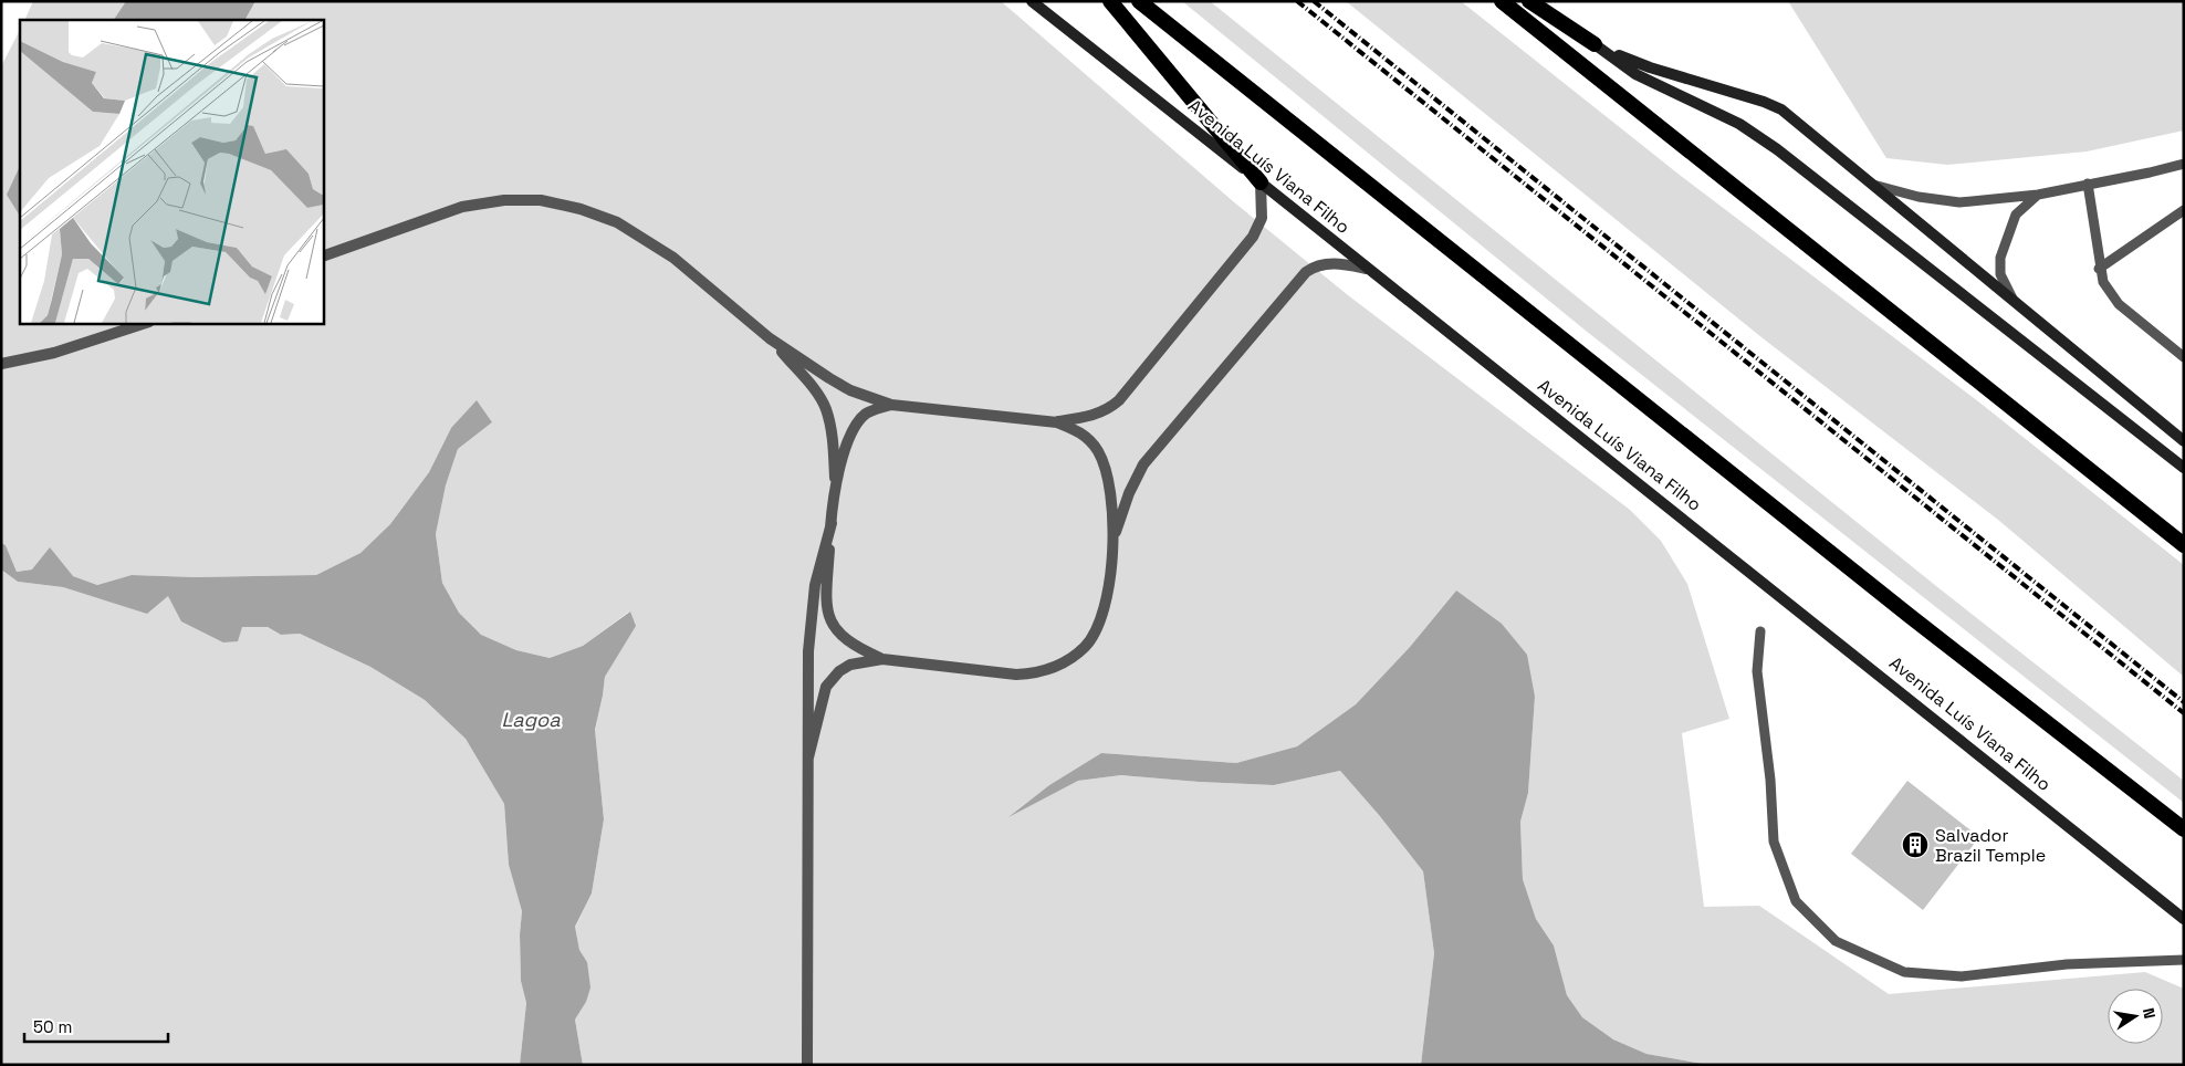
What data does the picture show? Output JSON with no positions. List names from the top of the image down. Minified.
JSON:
{"streets":{"main road":["Avenida Luís Viana Filho"]},"water":["Lagoa"],"places":{"building":["Salvador Brazil Temple"]},"scale_bar":"50 m","north":"right"}
